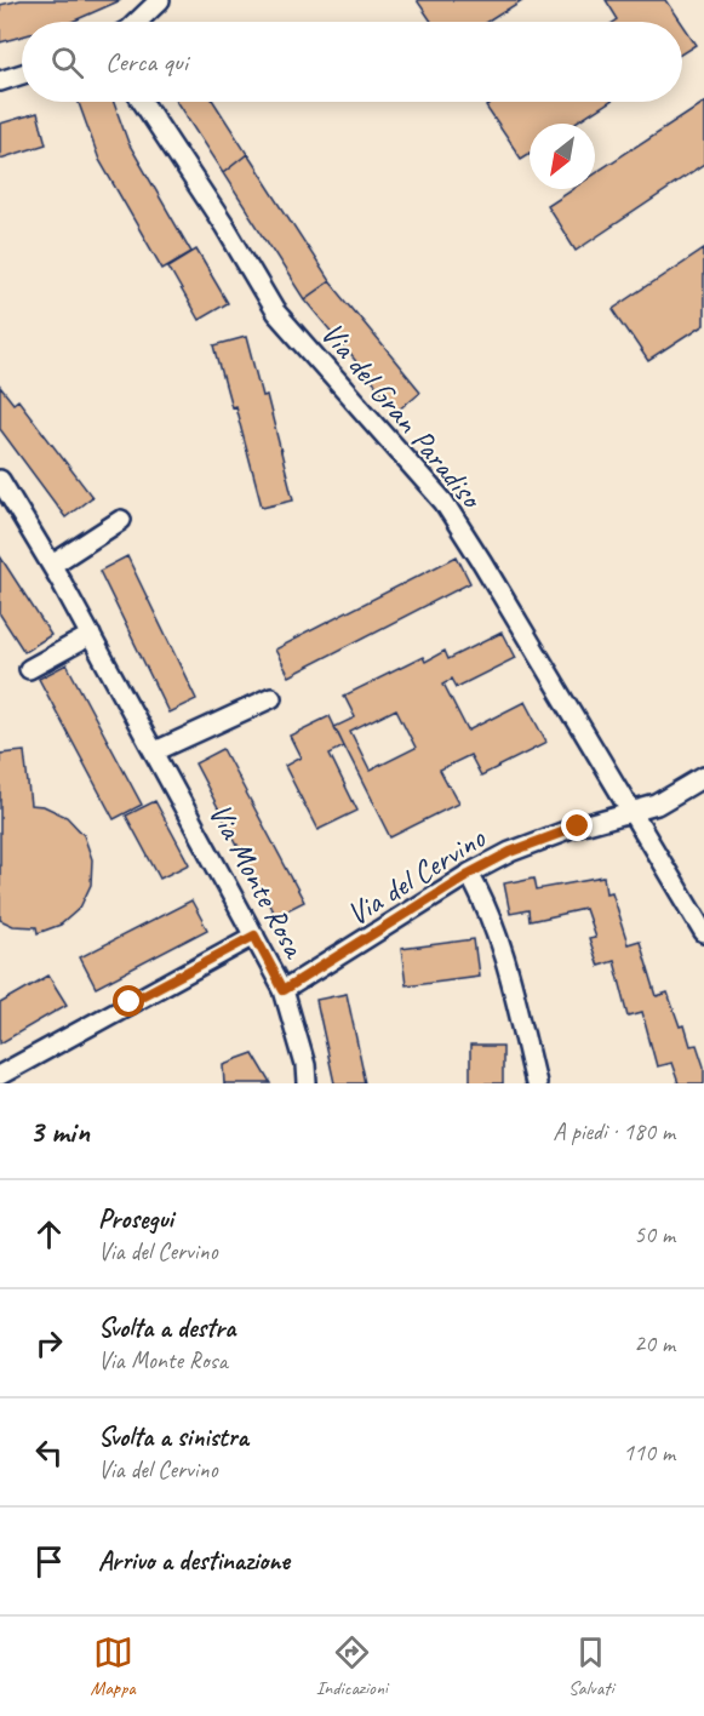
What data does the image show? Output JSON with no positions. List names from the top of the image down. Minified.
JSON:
{"streets":{"street":["Via del Gran Paradiso","Via del Cervino","Via Monte Rosa"]},"crossings":[["Via del Gran Paradiso","Via del Cervino"],["Via del Cervino","Via Monte Rosa"]],"north":"bottom left","page":{"search":"Cerca qui","heading":["3 min","A piedi · 180 m"],"list":[["Prosegui","Via del Cervino","50 m"],["Svolta a destra","Via Monte Rosa","20 m"],["Svolta a sinistra","Via del Cervino","110 m"],"Arrivo a destinazione"],"nav":["Mappa","Indicazioni","Salvati"]}}
